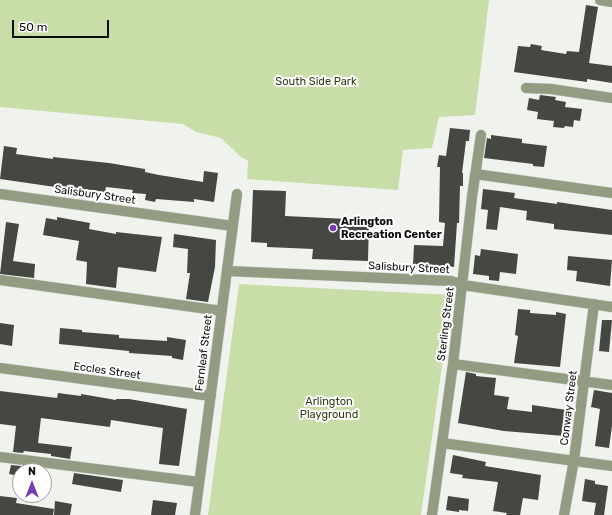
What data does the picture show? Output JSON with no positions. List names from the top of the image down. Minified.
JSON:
{"streets":{"street":["Salisbury Street","Sterling Street","Fernleaf Street","Eccles Street","Conway Street"]},"crossings":[["Salisbury Street","Sterling Street"],["Salisbury Street","Fernleaf Street"],["Salisbury Street","Conway Street"],["Fernleaf Street","Eccles Street"]],"parks":["South Side Park","Arlington Playground"],"places":["Arlington Recreation Center"],"scale_bar":"50 m","north":"top"}
